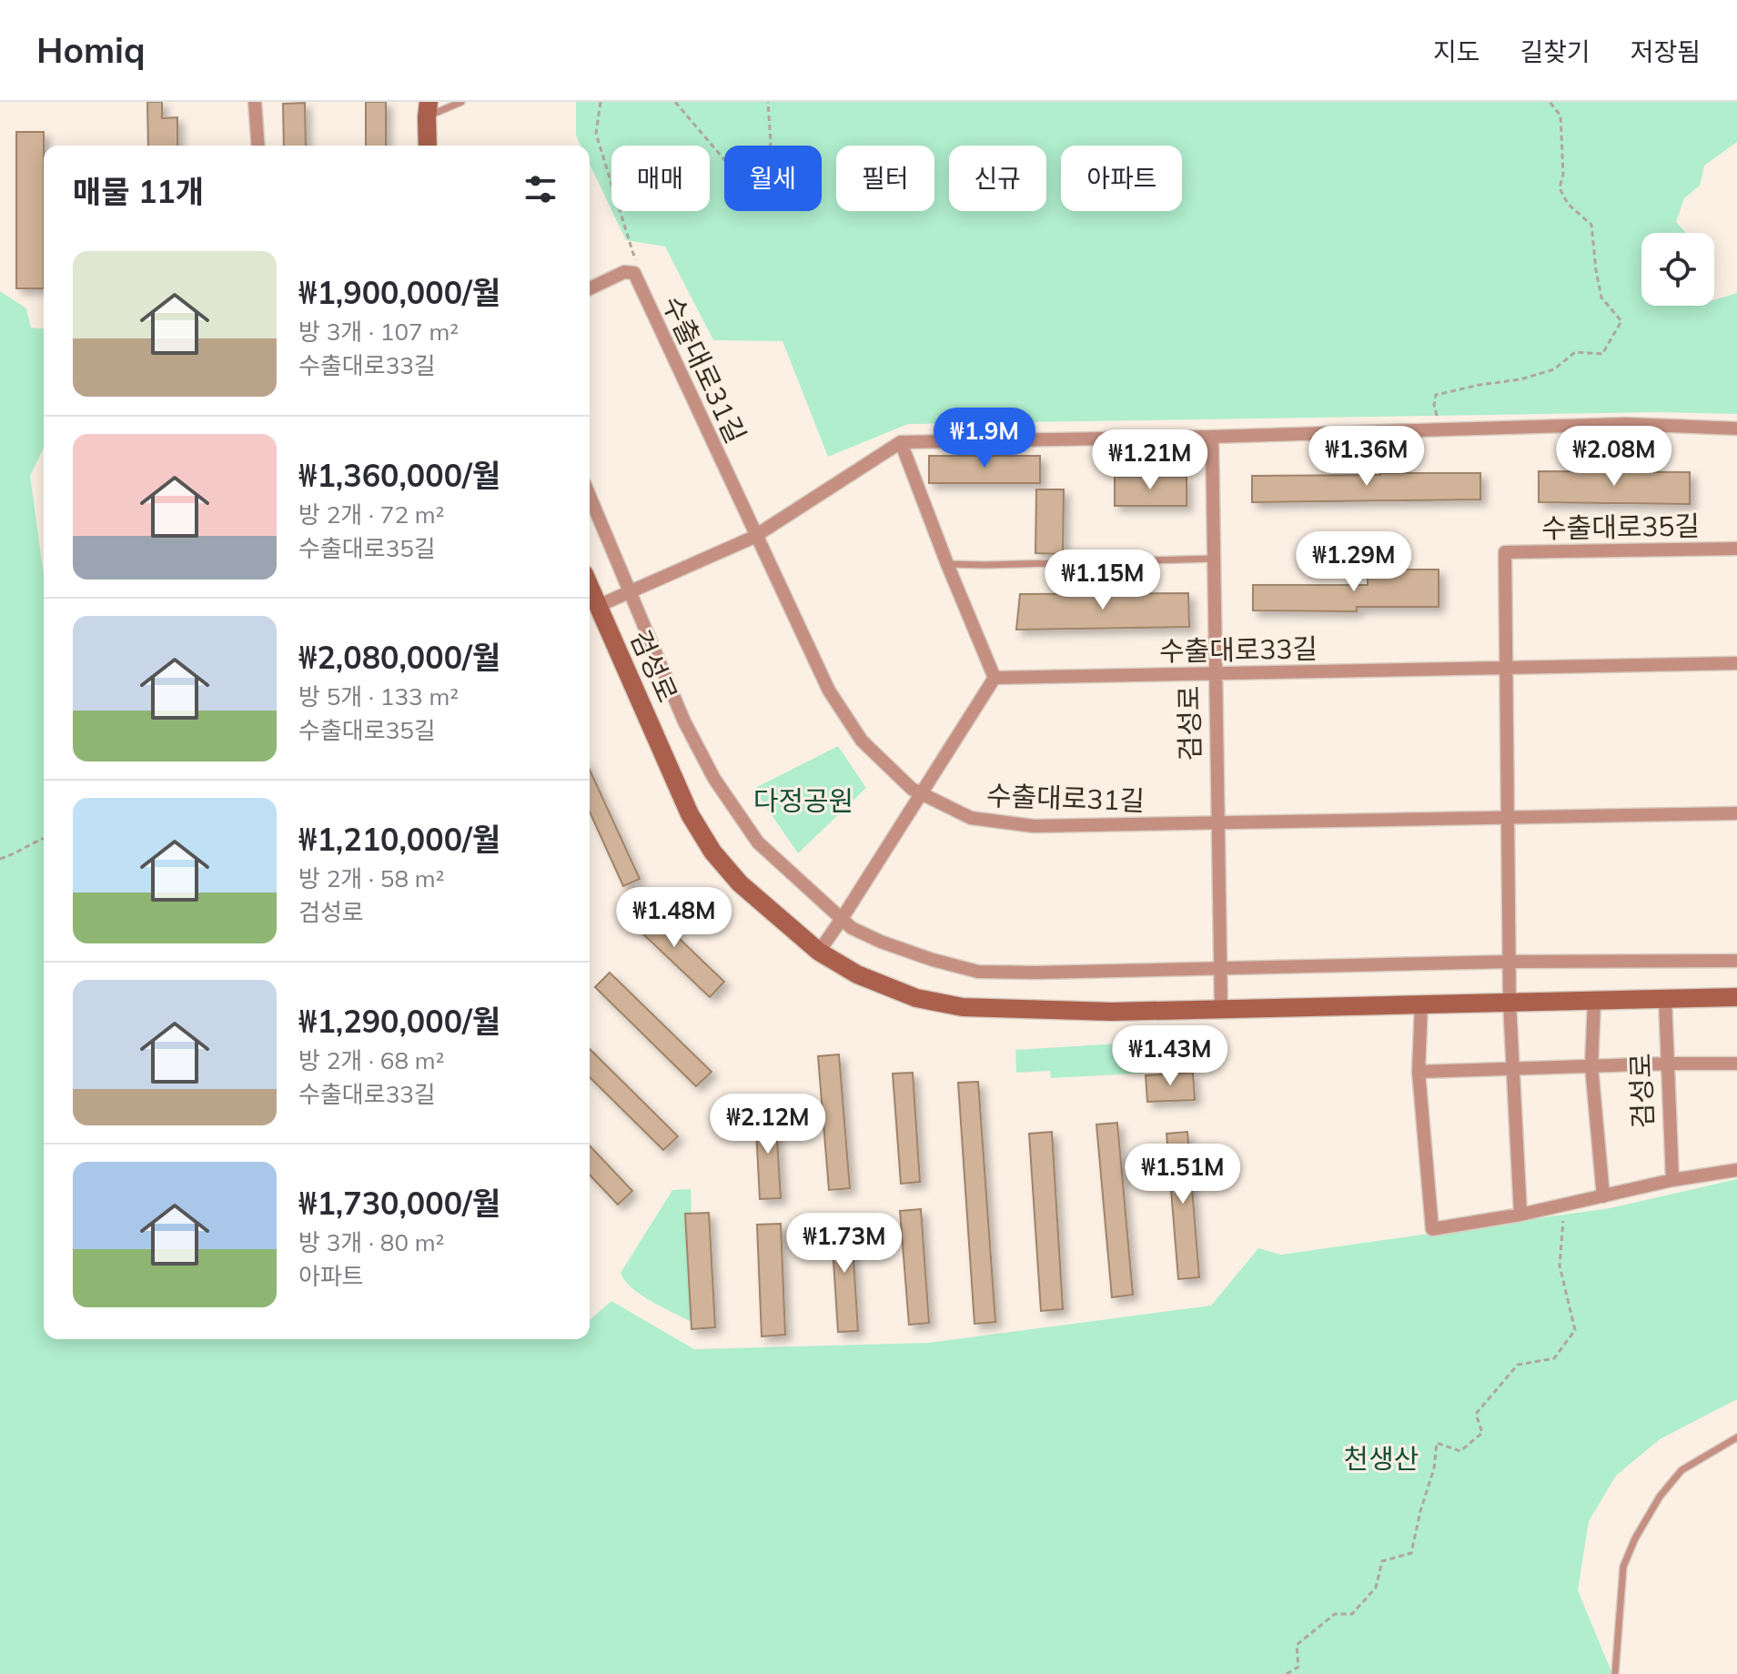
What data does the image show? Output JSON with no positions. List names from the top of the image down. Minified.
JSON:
{"streets":{"street":["수출대로31길","수출대로35길","수출대로33길","검성로"]},"crossings":[["수출대로31길","검성로"],["수출대로35길","수출대로33길"],["수출대로33길","검성로"]],"parks":["다정공원","천생산"],"page":{"header":"Homiq","nav":["지도","길찾기","저장됨"],"chip":["매매","월세","필터","신규","아파트"],"heading":"매물 11개","list":[{"name":"₩1,900,000/월","note":"방 3개 · 107 m² · 수출대로33길"},{"name":"₩1,360,000/월","note":"방 2개 · 72 m² · 수출대로35길"},{"name":"₩2,080,000/월","note":"방 5개 · 133 m² · 수출대로35길"},{"name":"₩1,210,000/월","note":"방 2개 · 58 m² · 검성로"},{"name":"₩1,290,000/월","note":"방 2개 · 68 m² · 수출대로33길"},{"name":"₩1,730,000/월","note":"방 3개 · 80 m² · 아파트"}],"price":["₩1.9M","₩1.36M","₩2.08M","₩1.21M","₩1.29M","₩1.15M","₩1.48M","₩1.43M","₩2.12M","₩1.51M","₩1.73M"]}}
